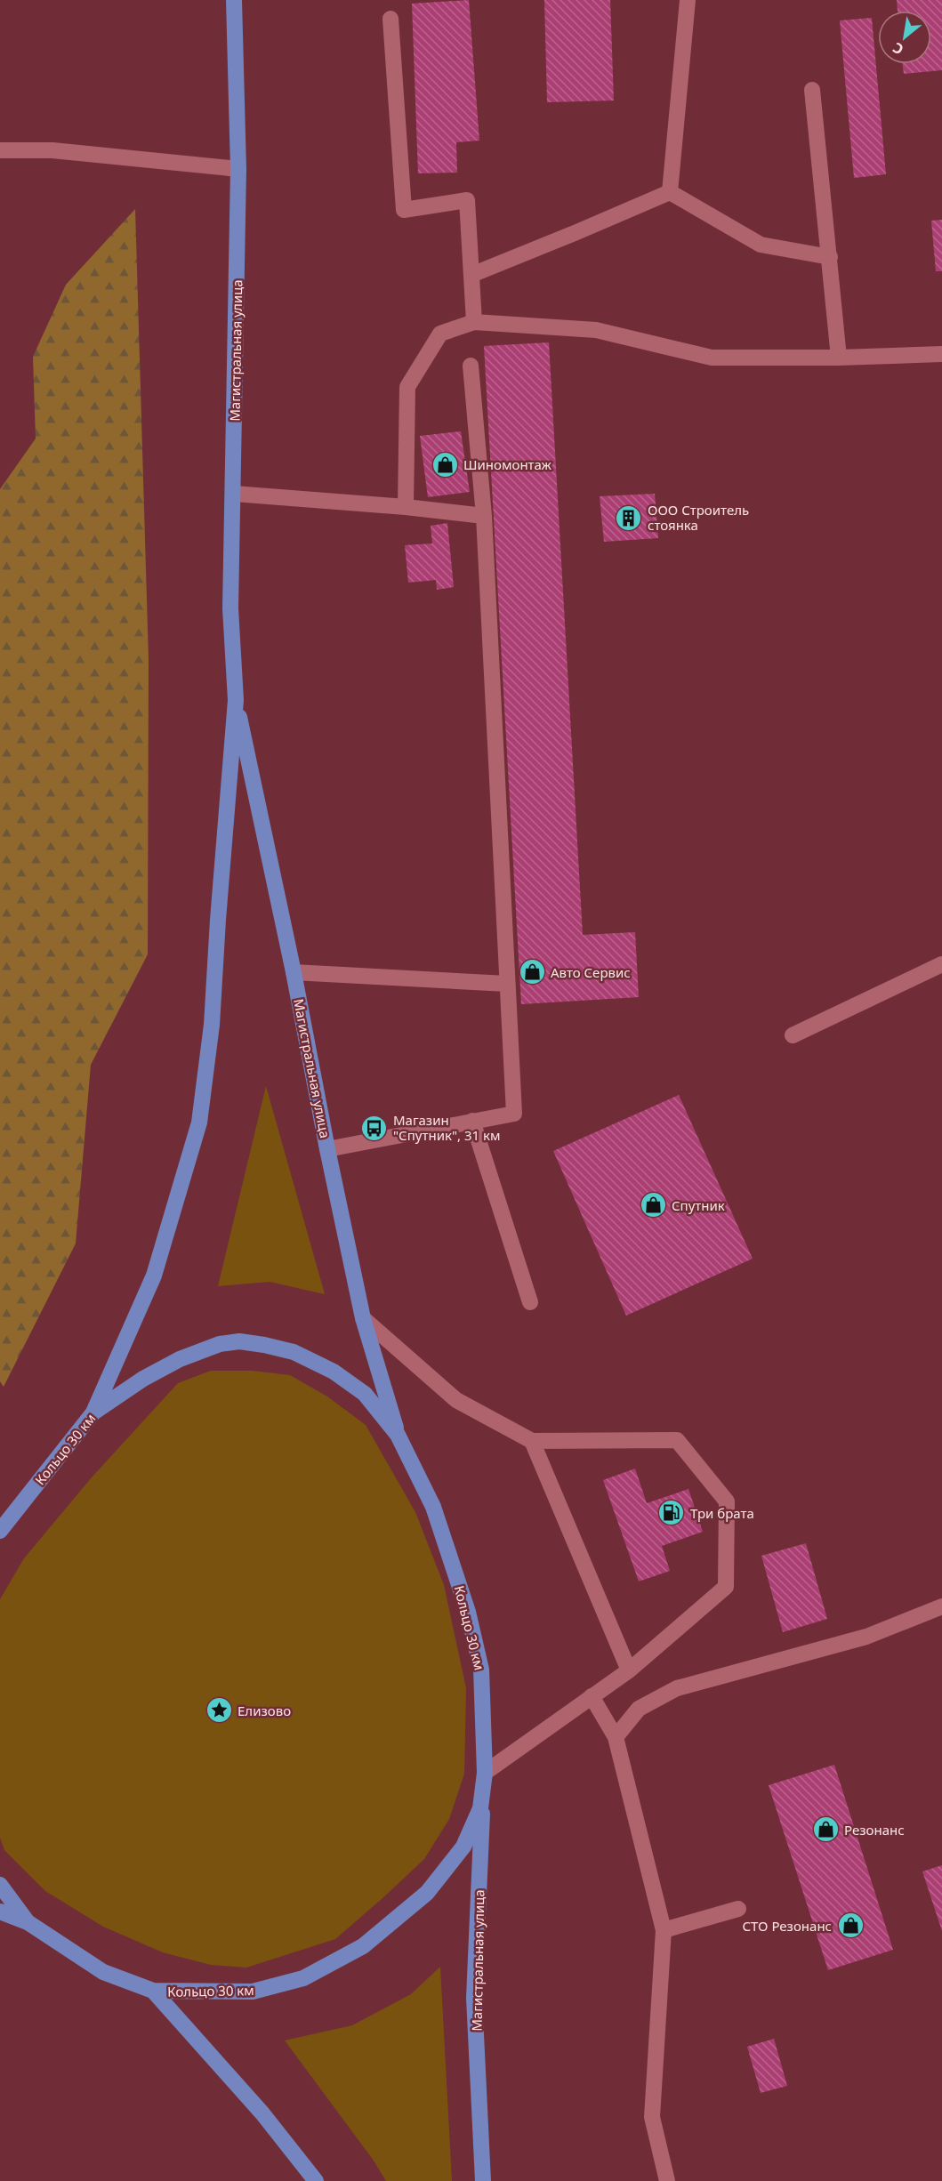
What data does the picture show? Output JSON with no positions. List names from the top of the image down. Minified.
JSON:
{"streets":{"main road":["Магистральная улица","Кольцо 30 км"]},"crossings":[["Магистральная улица","Кольцо 30 км"]],"places":{"shop":["Шиномонтаж","Авто Сервис","Спутник","Резонанс","СТО Резонанс"],"building":["ООО Строитель стоянка"],"bus stop":["Магазин \"Спутник\", 31 км"],"fuel station":["Три брата"],"place":["Елизово"]},"north":"bottom left"}
